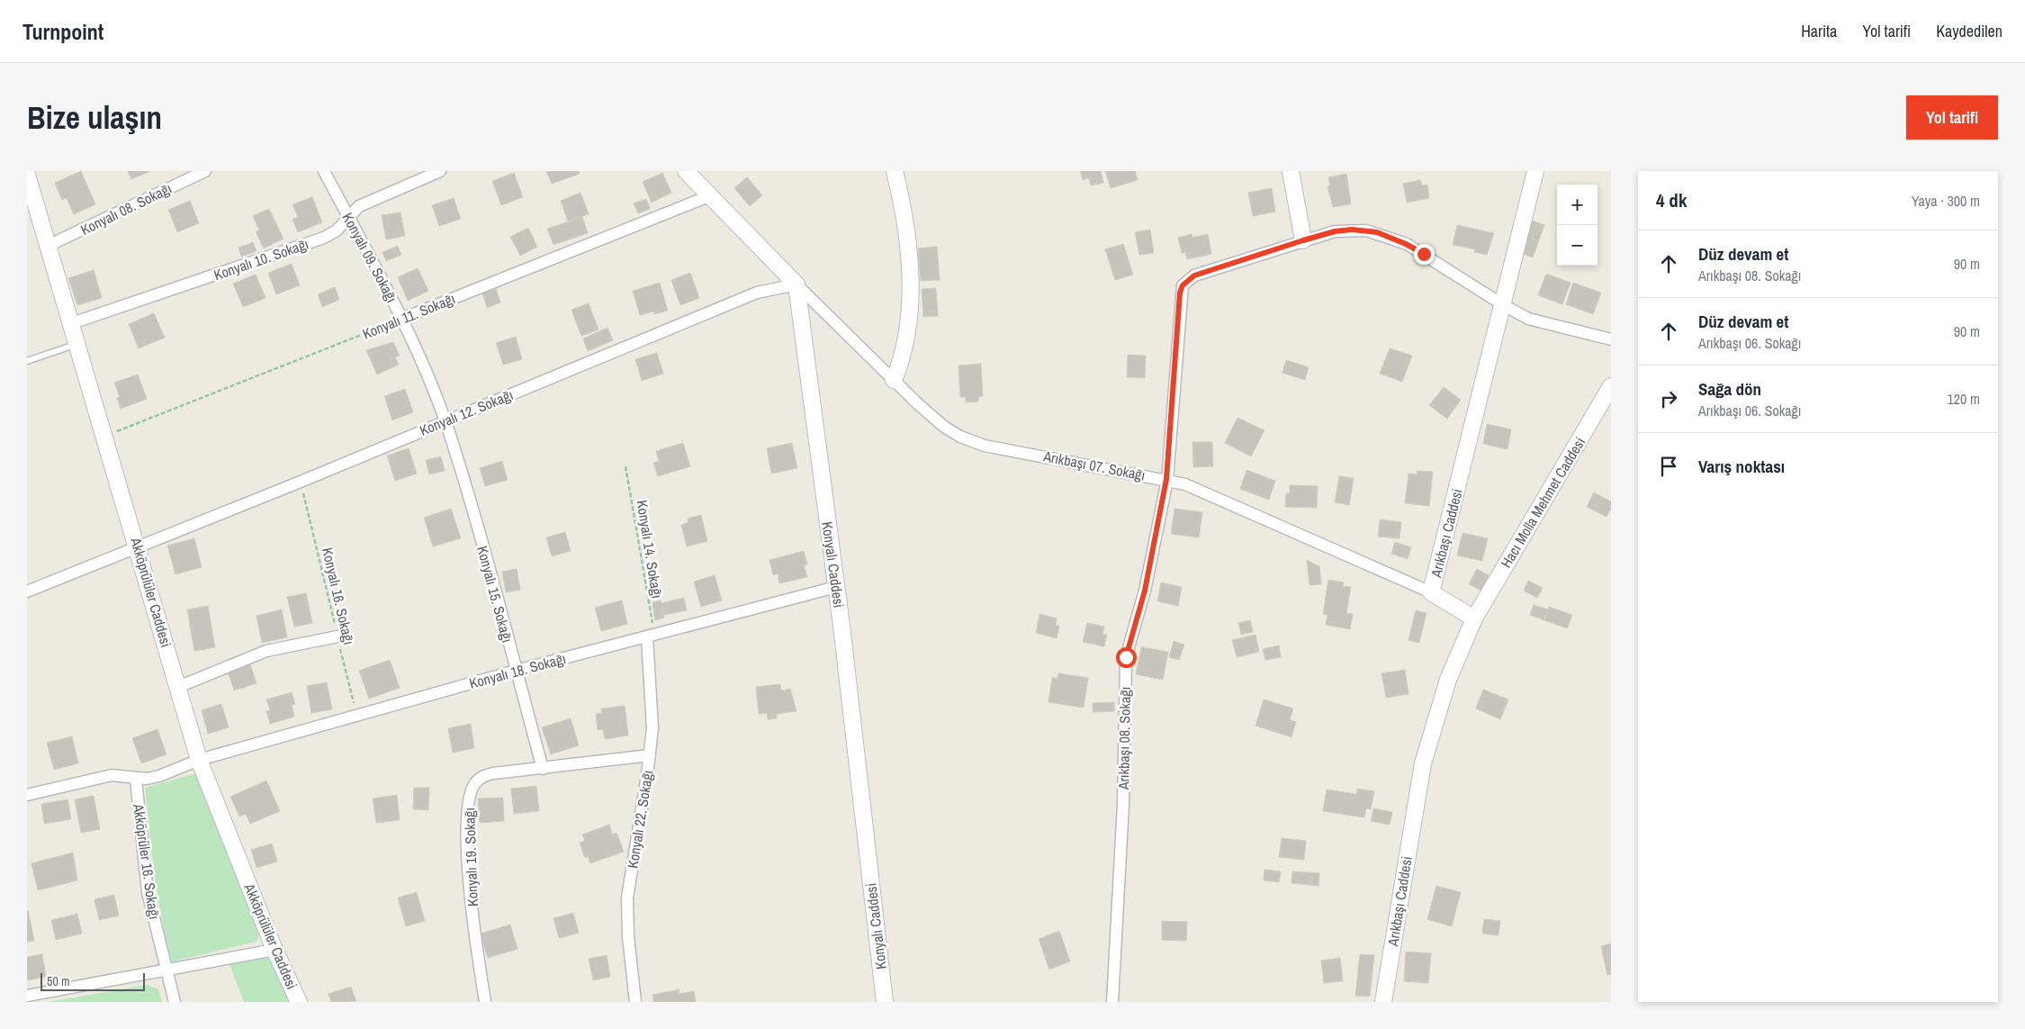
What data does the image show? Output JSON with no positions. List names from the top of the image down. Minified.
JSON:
{"streets":{"street":["Konyalı 08. Sokağı","Konyalı 09. Sokağı","Konyalı 10. Sokağı","Konyalı 11. Sokağı","Konyalı 12. Sokağı","Arıkbaşı 07. Sokağı","Hacı Molla Mehmet Caddesi","Arıkbaşı Caddesi","Konyalı Caddesi","Akköprülüler Caddesi","Konyalı 15. Sokağı","Konyalı 18. Sokağı","Arıkbaşı 08. Sokağı","Konyalı 22. Sokağı","Konyalı 19. Sokağı","Akköprüler 16. Sokağı"],"path":["Konyalı 14. Sokağı","Konyalı 16. Sokağı"]},"crossings":[["Konyalı 08. Sokağı","Akköprülüler Caddesi"],["Konyalı 09. Sokağı","Konyalı 10. Sokağı"],["Konyalı 09. Sokağı","Konyalı 11. Sokağı"],["Konyalı 09. Sokağı","Konyalı 12. Sokağı"],["Konyalı 09. Sokağı","Konyalı 15. Sokağı"],["Konyalı 10. Sokağı","Akköprülüler Caddesi"],["Konyalı 11. Sokağı","Akköprülüler Caddesi"],["Konyalı 12. Sokağı","Arıkbaşı 07. Sokağı"],["Konyalı 12. Sokağı","Konyalı Caddesi"],["Konyalı 12. Sokağı","Akköprülüler Caddesi"],["Konyalı 12. Sokağı","Konyalı 15. Sokağı"],["Konyalı 12. Sokağı","Konyalı 16. Sokağı"],["Arıkbaşı 07. Sokağı","Arıkbaşı Caddesi"],["Arıkbaşı 07. Sokağı","Konyalı Caddesi"],["Arıkbaşı 07. Sokağı","Arıkbaşı 08. Sokağı"],["Hacı Molla Mehmet Caddesi","Arıkbaşı Caddesi"],["Arıkbaşı Caddesi","Arıkbaşı 08. Sokağı"],["Konyalı 14. Sokağı","Konyalı 18. Sokağı"],["Konyalı 14. Sokağı","Konyalı 22. Sokağı"],["Konyalı Caddesi","Konyalı 18. Sokağı"],["Akköprülüler Caddesi","Konyalı 18. Sokağı"],["Konyalı 15. Sokağı","Konyalı 18. Sokağı"],["Konyalı 15. Sokağı","Konyalı 19. Sokağı"],["Konyalı 16. Sokağı","Konyalı 18. Sokağı"],["Konyalı 18. Sokağı","Konyalı 22. Sokağı"],["Konyalı 18. Sokağı","Akköprüler 16. Sokağı"],["Konyalı 22. Sokağı","Konyalı 19. Sokağı"]],"scale_bar":"50 m","page":{"header":"Turnpoint","nav":["Harita","Yol tarifi","Kaydedilen"],"buttons":"Yol tarifi","title":"Bize ulaşın","heading":["4 dk","Yaya · 300 m"],"map_buttons":["+","−"],"list":[["Düz devam et","Arıkbaşı 08. Sokağı","90 m"],["Düz devam et","Arıkbaşı 06. Sokağı","90 m"],["Sağa dön","Arıkbaşı 06. Sokağı","120 m"],"Varış noktası"],"scale":"50 m"}}
